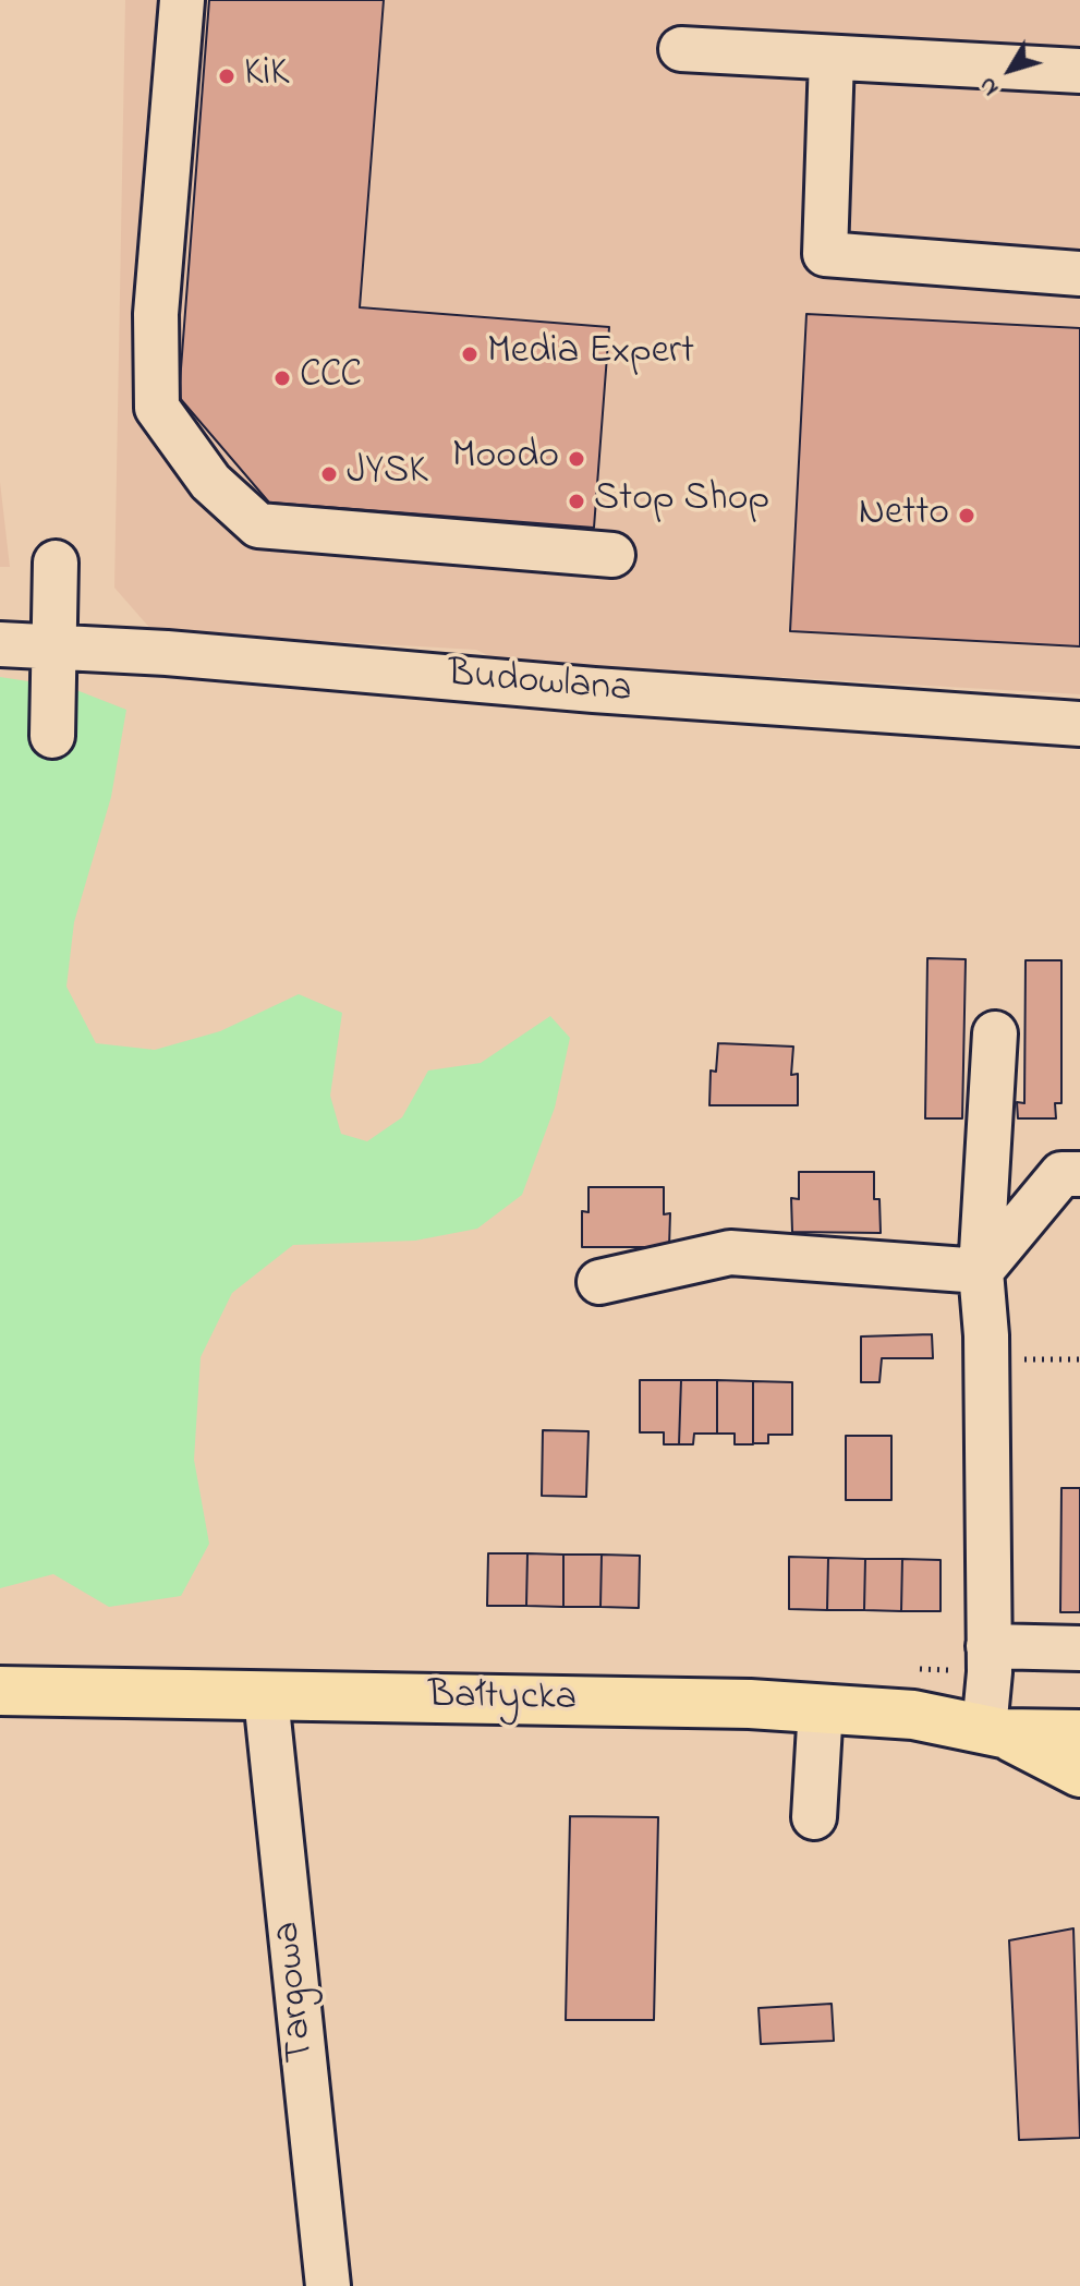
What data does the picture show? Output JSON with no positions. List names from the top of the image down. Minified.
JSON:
{"streets":{"main road":["Bałtycka"],"street":["Budowlana","Targowa"]},"crossings":[["Bałtycka","Targowa"]],"places":["KiK","Media Expert","CCC","Moodo","JYSK","Stop Shop","Netto"],"north":"bottom left"}
